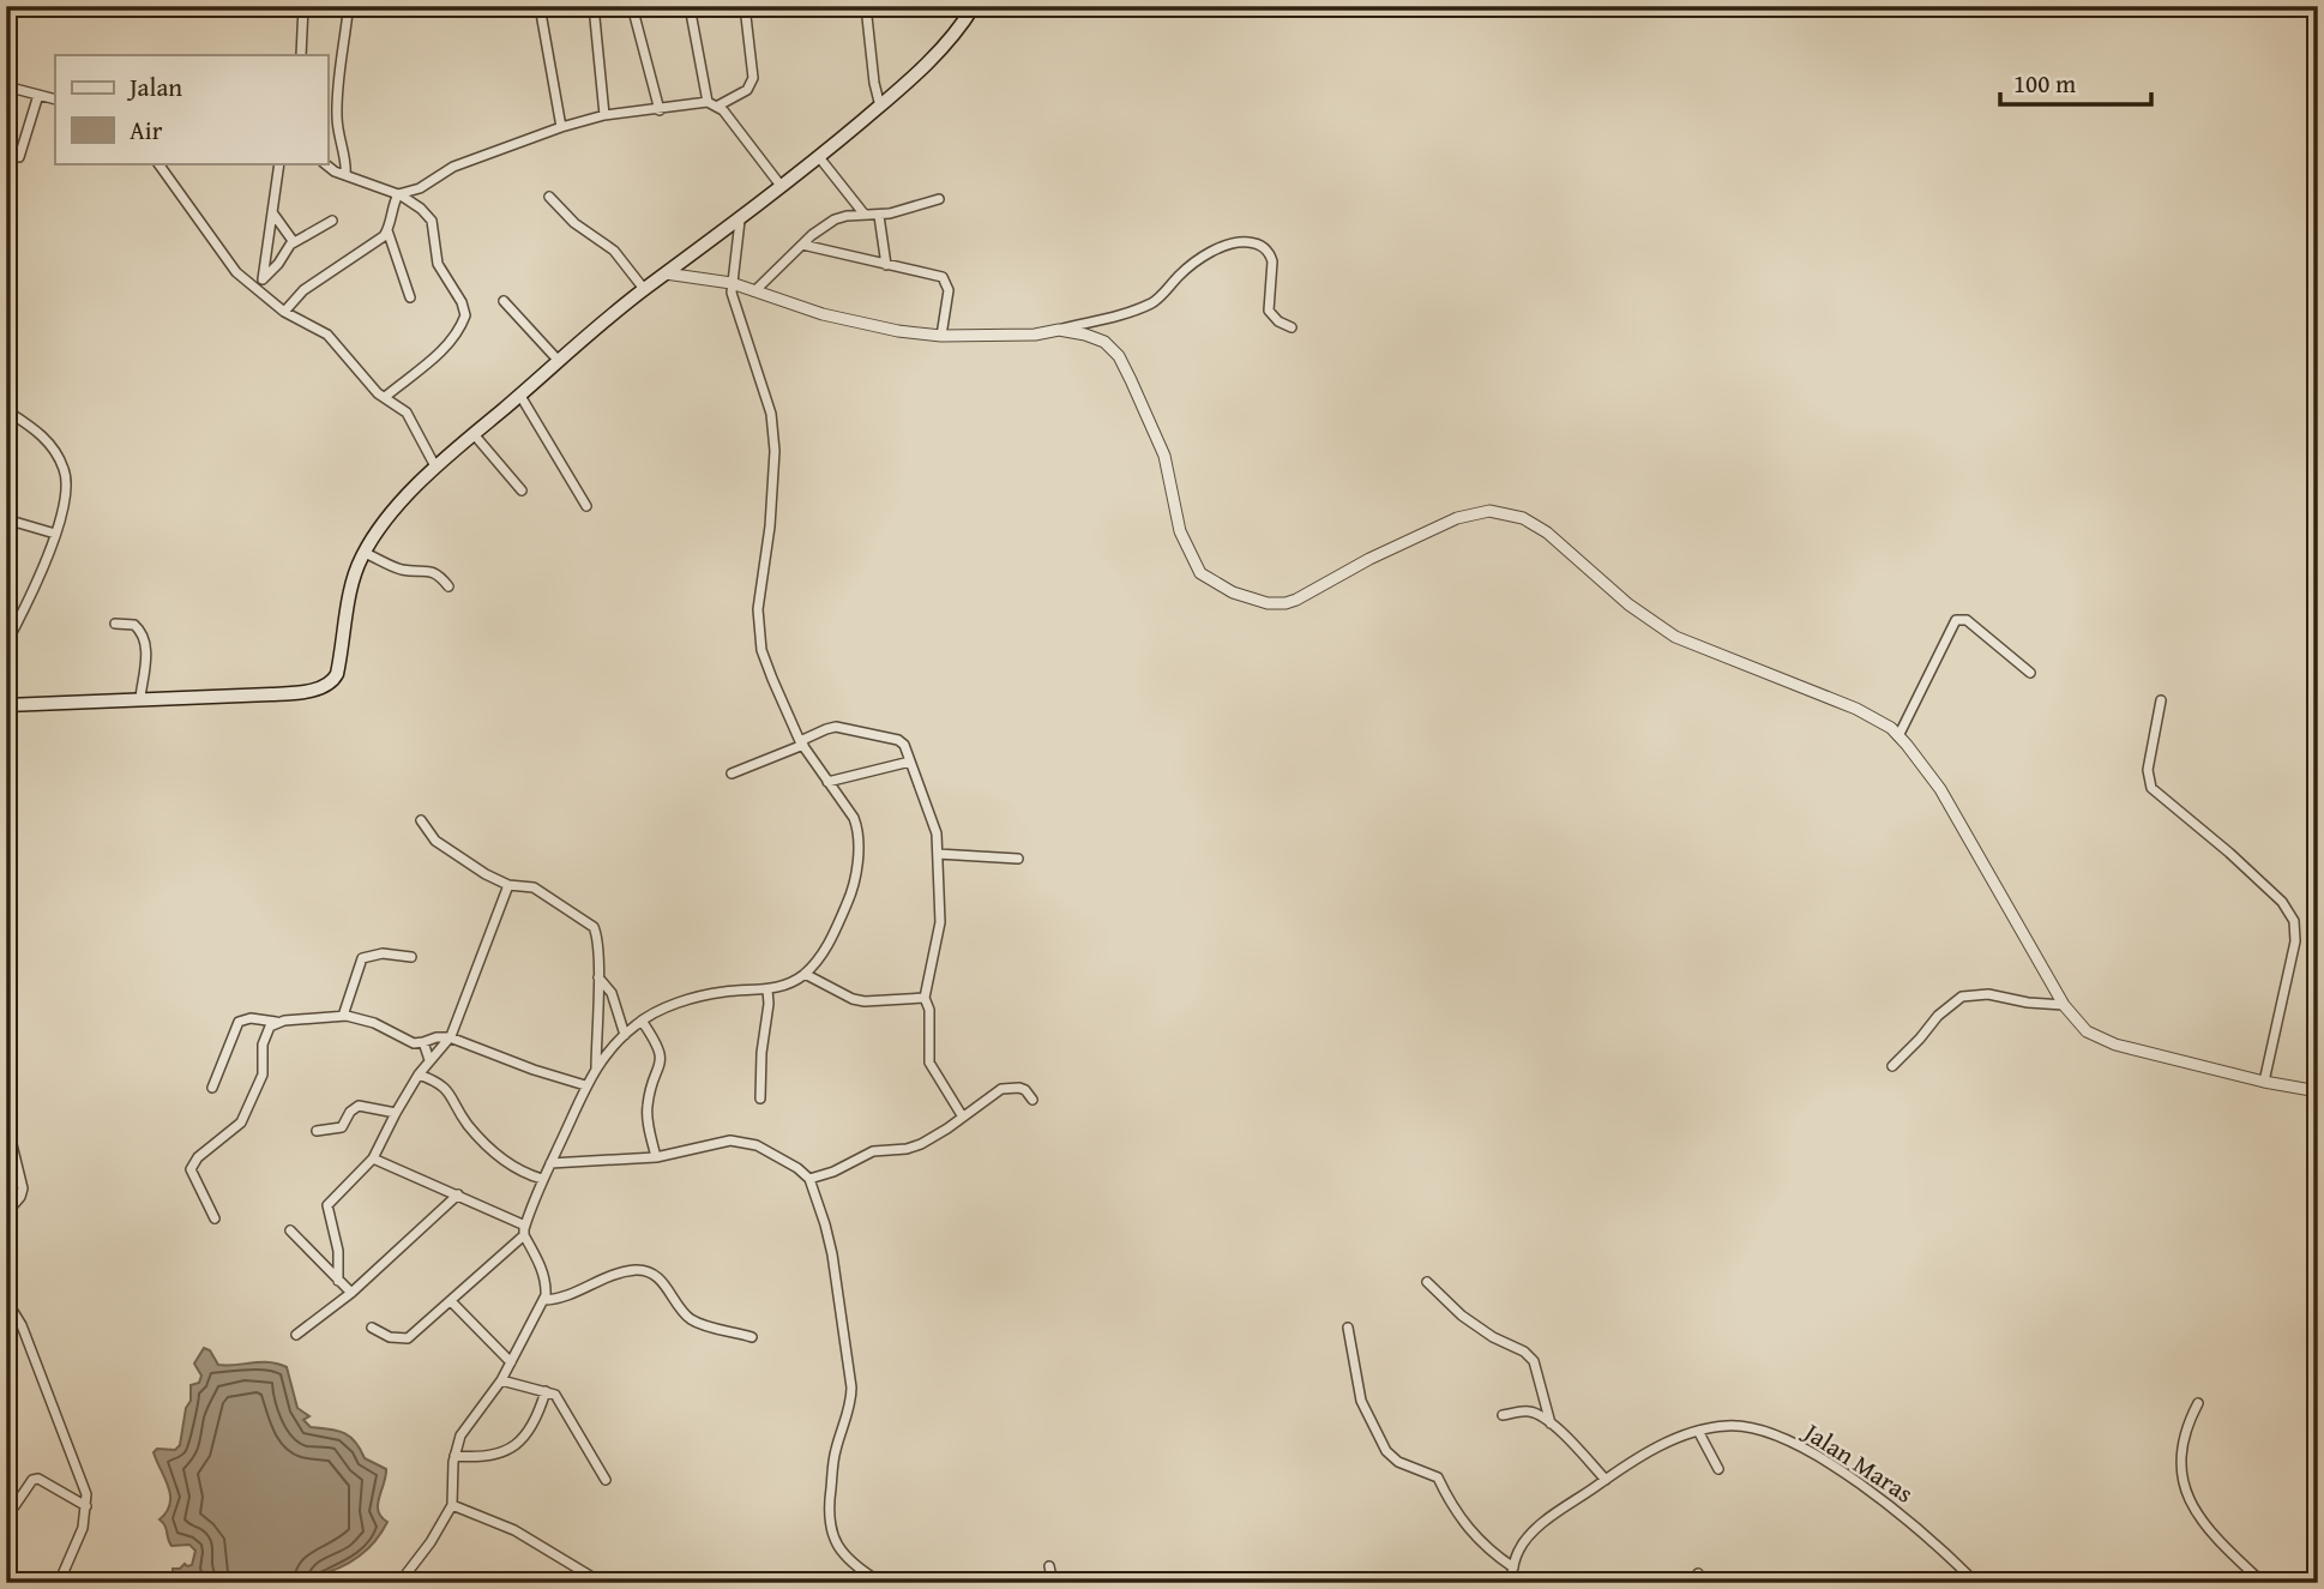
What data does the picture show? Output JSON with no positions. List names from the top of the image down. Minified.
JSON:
{"streets":{"street":["Jalan Maras"]},"legend":["Jalan","Air"],"scale_bar":"100 m"}
